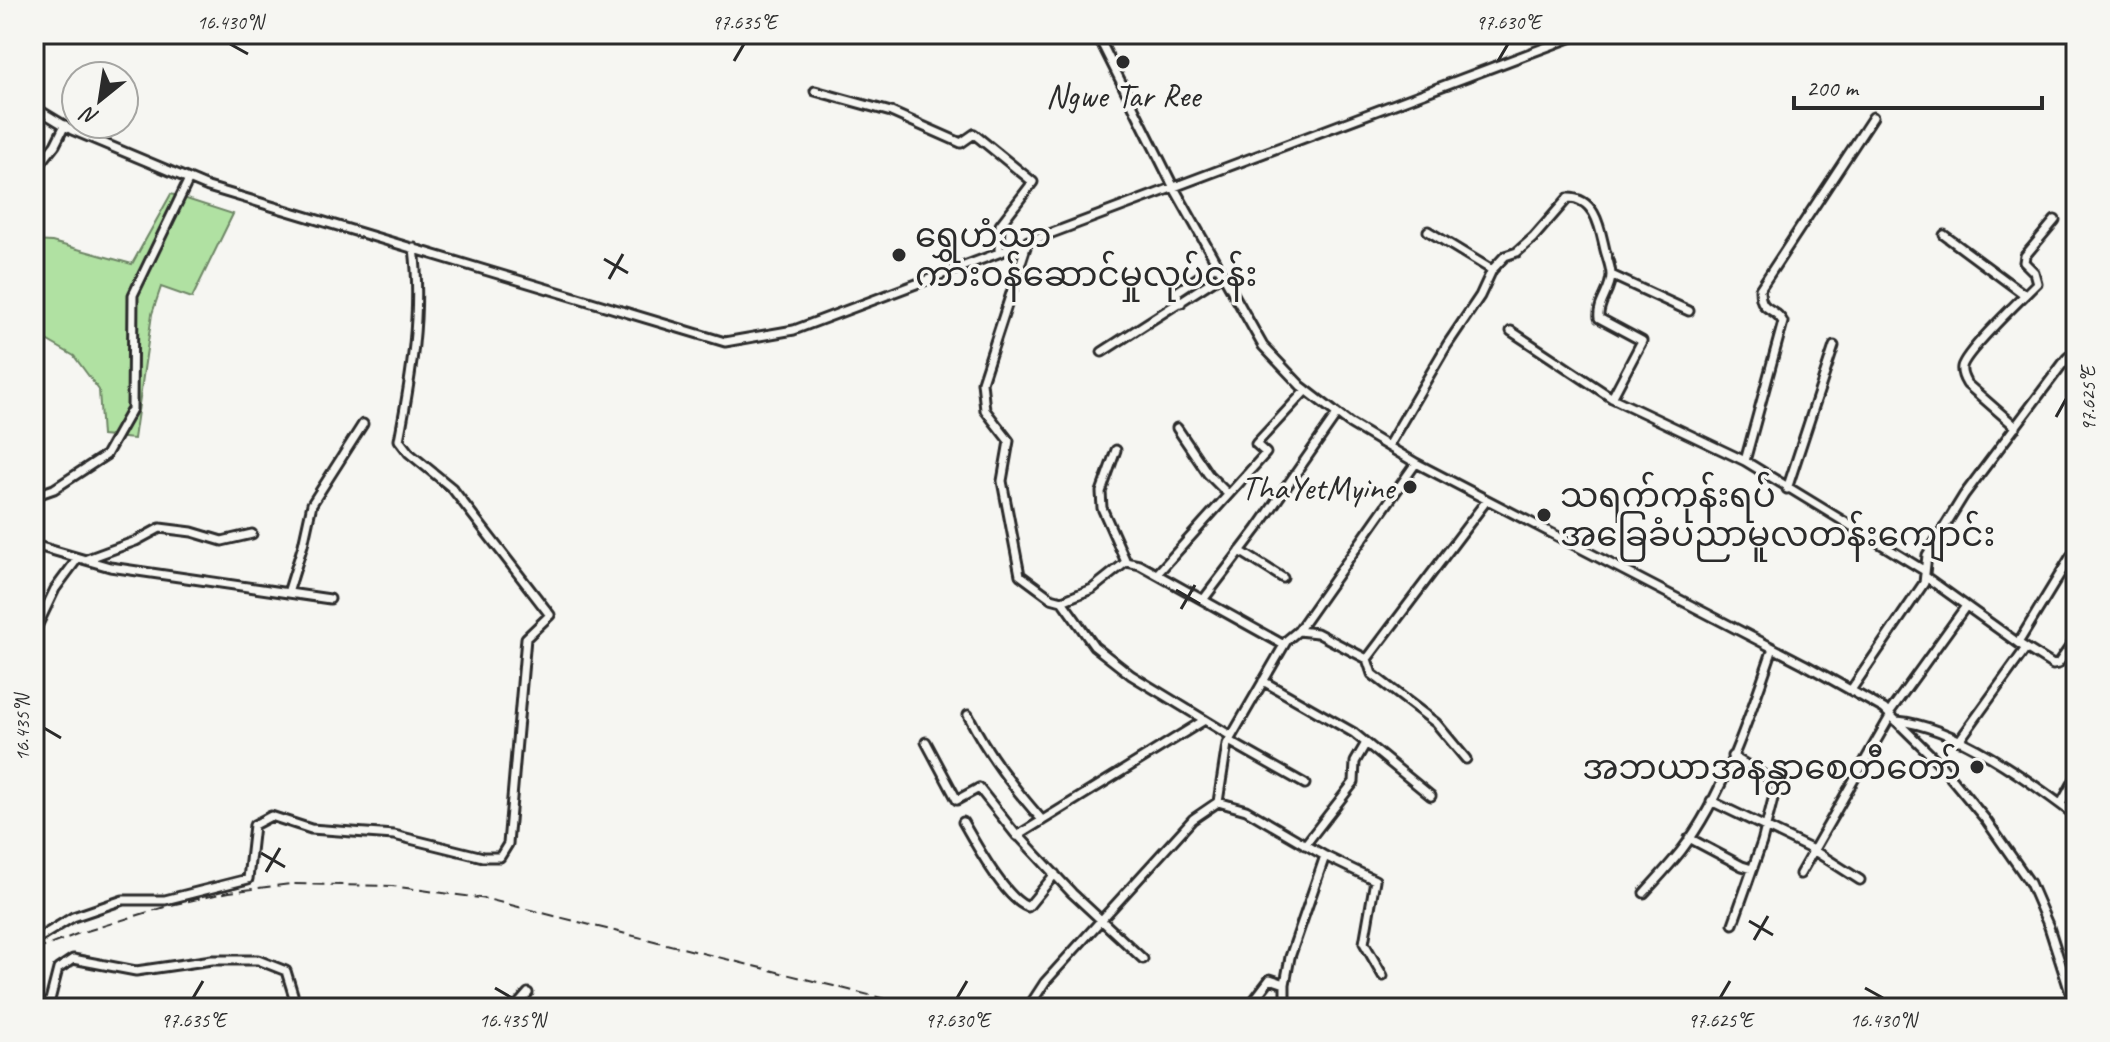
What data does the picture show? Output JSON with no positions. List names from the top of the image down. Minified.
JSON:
{"places":["Ngwe Tar Ree","ရွှေဟံသာ ကားဝန်ဆောင်မှုလုပ်ငန်း","ThaYetMyine","သရက်ကုန်းရပ် အခြေခံပညာမူလတန်းကျောင်း","အဘယာအနန္တာစေတီတော်"],"scale_bar":"200 m","north":"bottom left","coordinates":["16.430°N","97.635°E","97.630°E","97.625°E","16.435°N"]}
